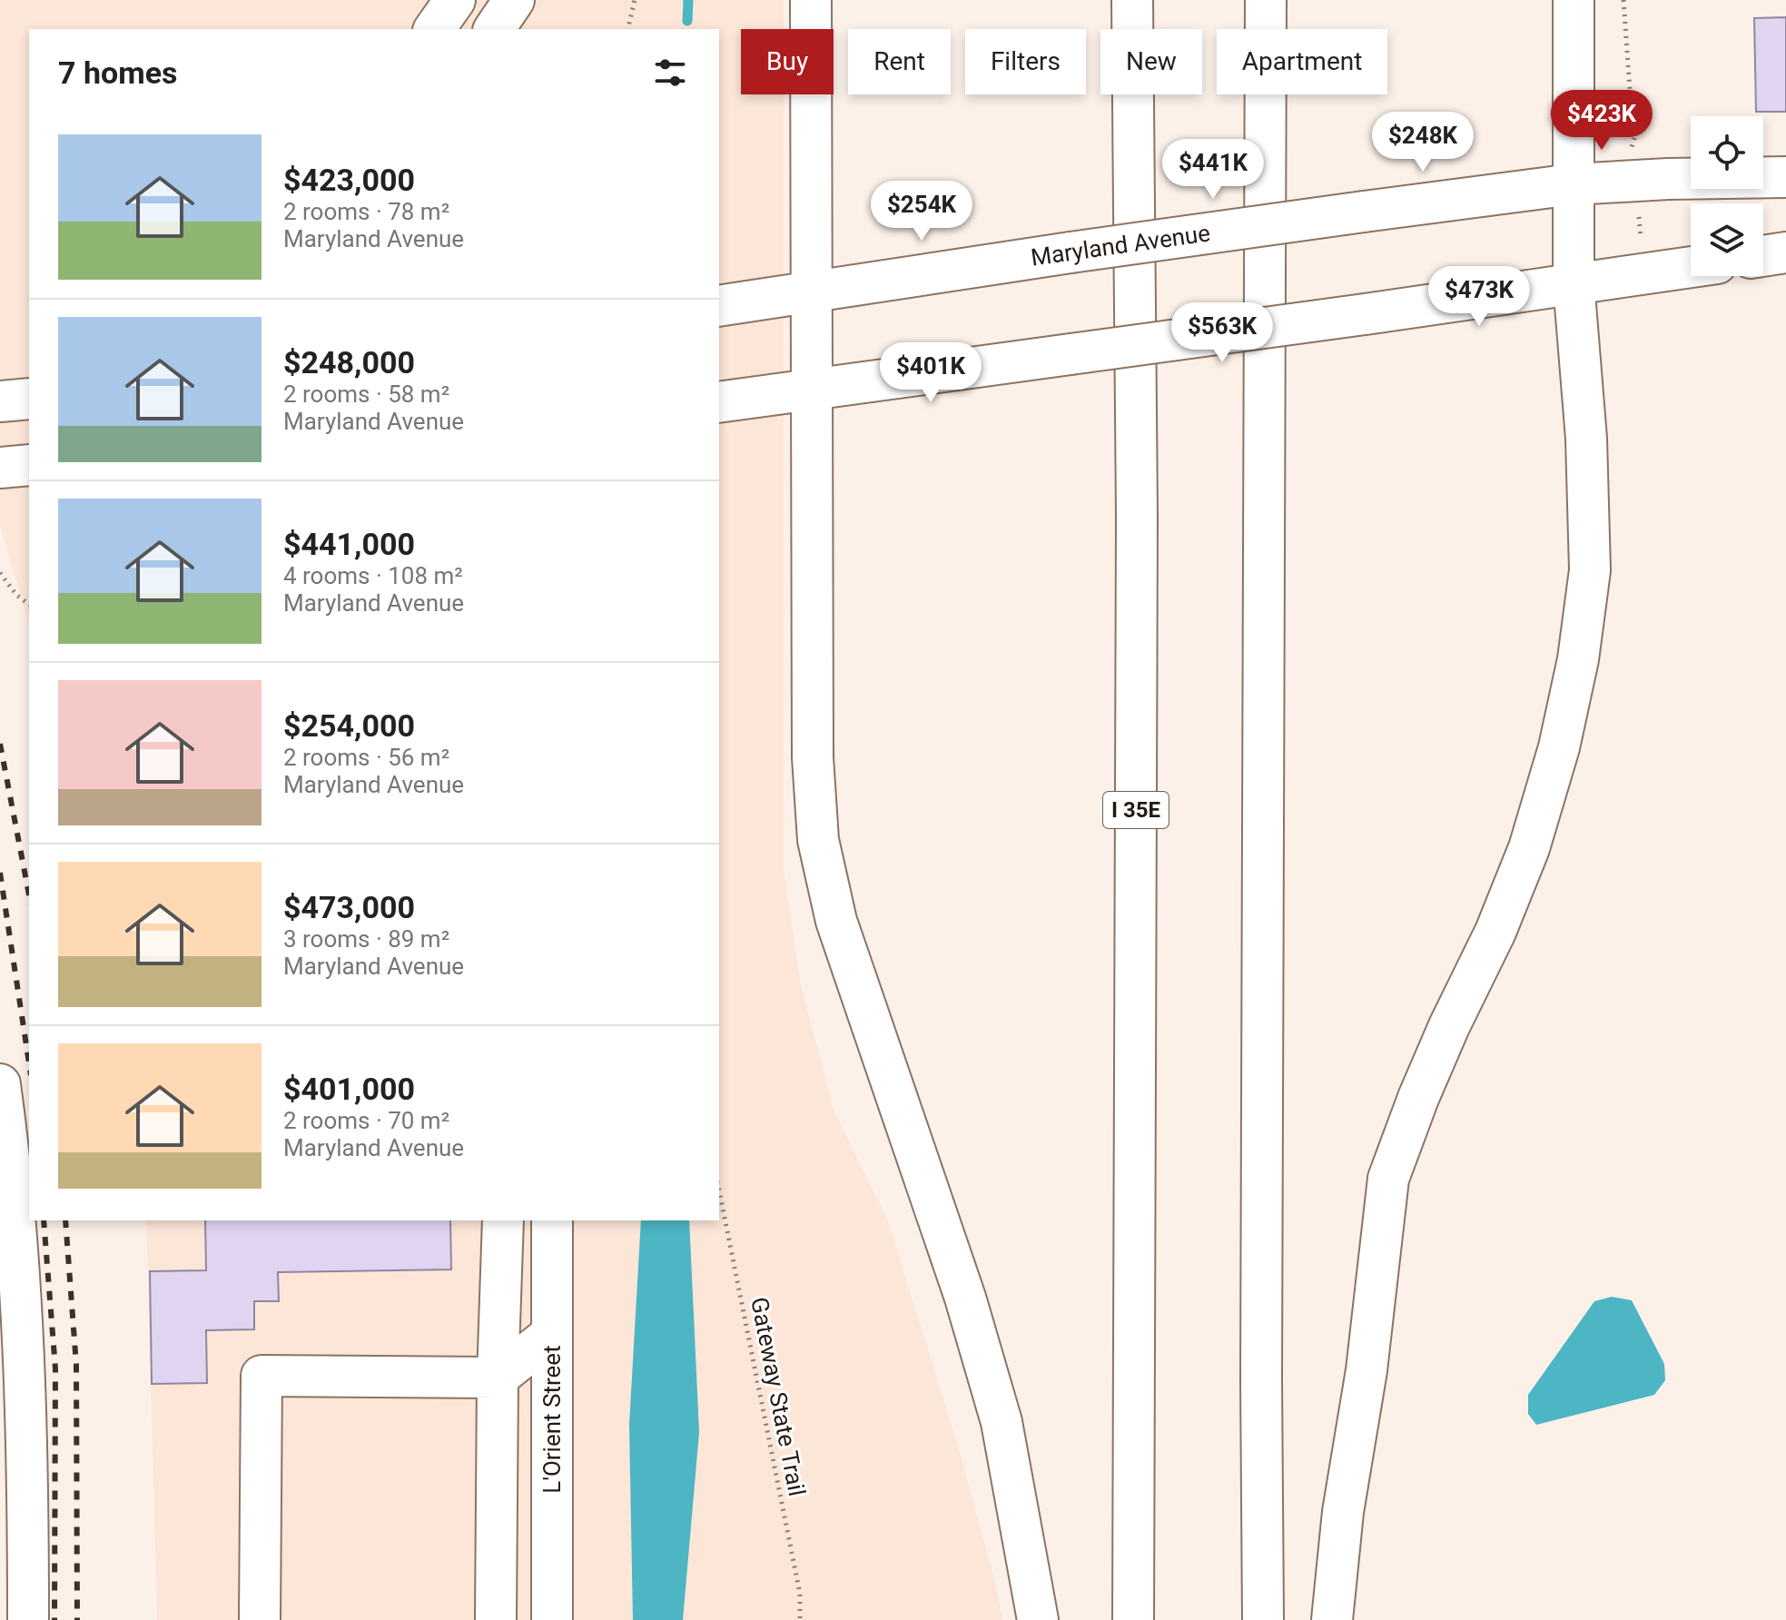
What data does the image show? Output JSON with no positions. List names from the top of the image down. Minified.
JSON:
{"streets":{"main road":["Maryland Avenue","I 35E","L'Orient Street"],"path":["Gateway State Trail"]},"page":{"chip":["Buy","Rent","Filters","New","Apartment"],"heading":"7 homes","price":["$423K","$248K","$441K","$254K","$473K","$563K","$401K"],"list":[{"name":"$423,000","note":"2 rooms · 78 m² · Maryland Avenue"},{"name":"$248,000","note":"2 rooms · 58 m² · Maryland Avenue"},{"name":"$441,000","note":"4 rooms · 108 m² · Maryland Avenue"},{"name":"$254,000","note":"2 rooms · 56 m² · Maryland Avenue"},{"name":"$473,000","note":"3 rooms · 89 m² · Maryland Avenue"},{"name":"$401,000","note":"2 rooms · 70 m² · Maryland Avenue"}]}}
